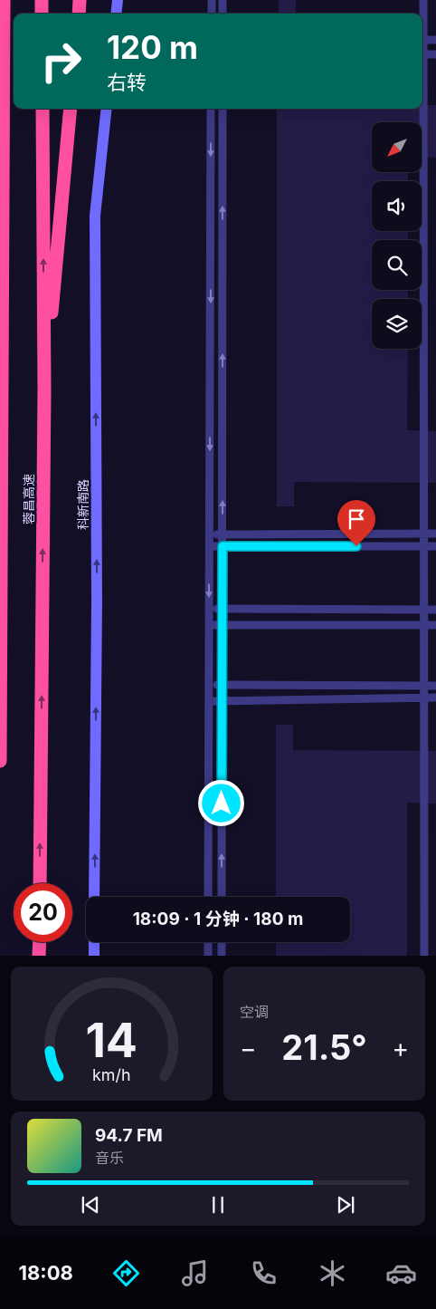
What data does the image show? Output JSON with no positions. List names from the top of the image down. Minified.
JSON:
{"streets":{"highway":["蓉昌高速"],"main road":["科新南路"]},"one_way":["科新南路"],"north":"bottom left","page":{"turn":["120 m","右转"],"limit":"20","trip":"18:09 · 1 分钟 · 180 m","tile":"空调","heat":["−","21.5°","+"],"song":["94.7 FM","音乐"],"tabs":"18:08","gauge":["14","km/h"]}}
